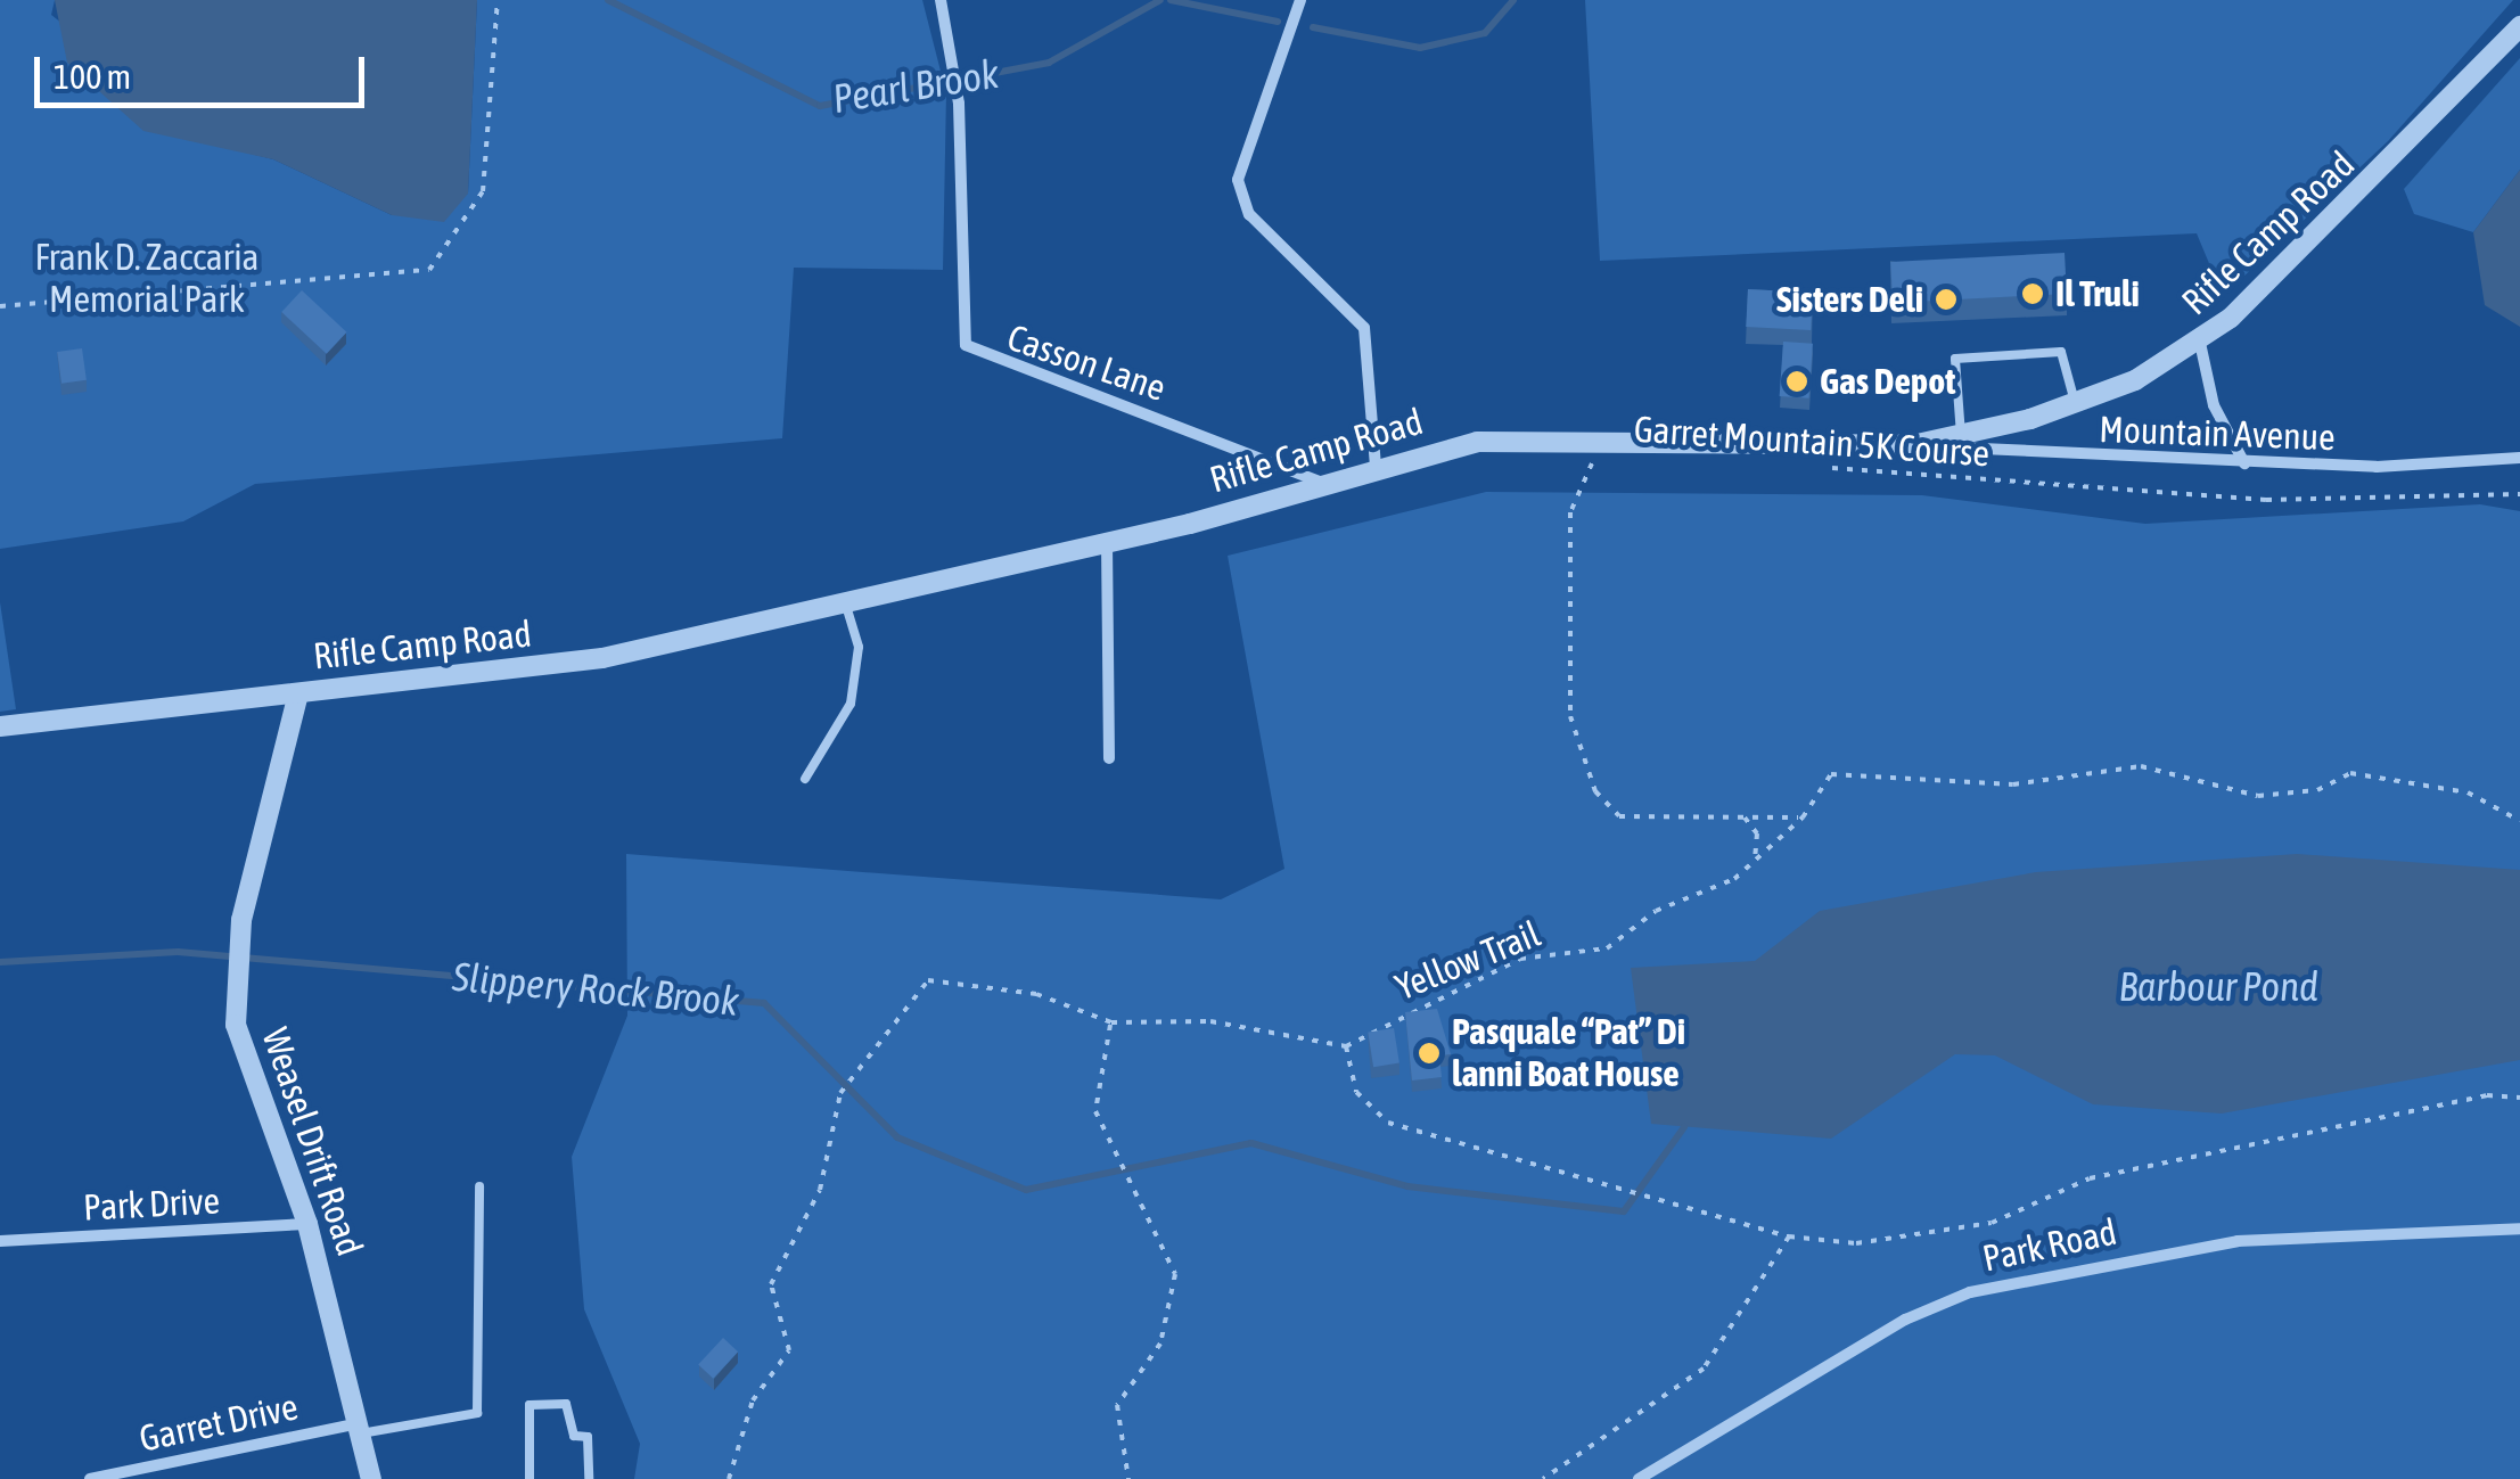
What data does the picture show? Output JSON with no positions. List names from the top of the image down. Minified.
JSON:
{"streets":{"street":["Rifle Camp Road","Casson Lane","Mountain Avenue","Weasel Drift Road","Park Drive","Park Road","Garret Drive"],"path":["Garret Mountain 5K Course","Yellow Trail"]},"crossings":[["Rifle Camp Road","Casson Lane"],["Rifle Camp Road","Mountain Avenue"],["Rifle Camp Road","Weasel Drift Road"],["Garret Mountain 5K Course","Yellow Trail"],["Weasel Drift Road","Park Drive"],["Weasel Drift Road","Garret Drive"]],"water":["Pearl Brook","Barbour Pond","Slippery Rock Brook"],"parks":["Frank D. Zaccaria Memorial Park"],"places":["Il Truli","Sisters Deli","Gas Depot","Pasquale “Pat” Di lanni Boat House"],"scale_bar":"100 m"}
